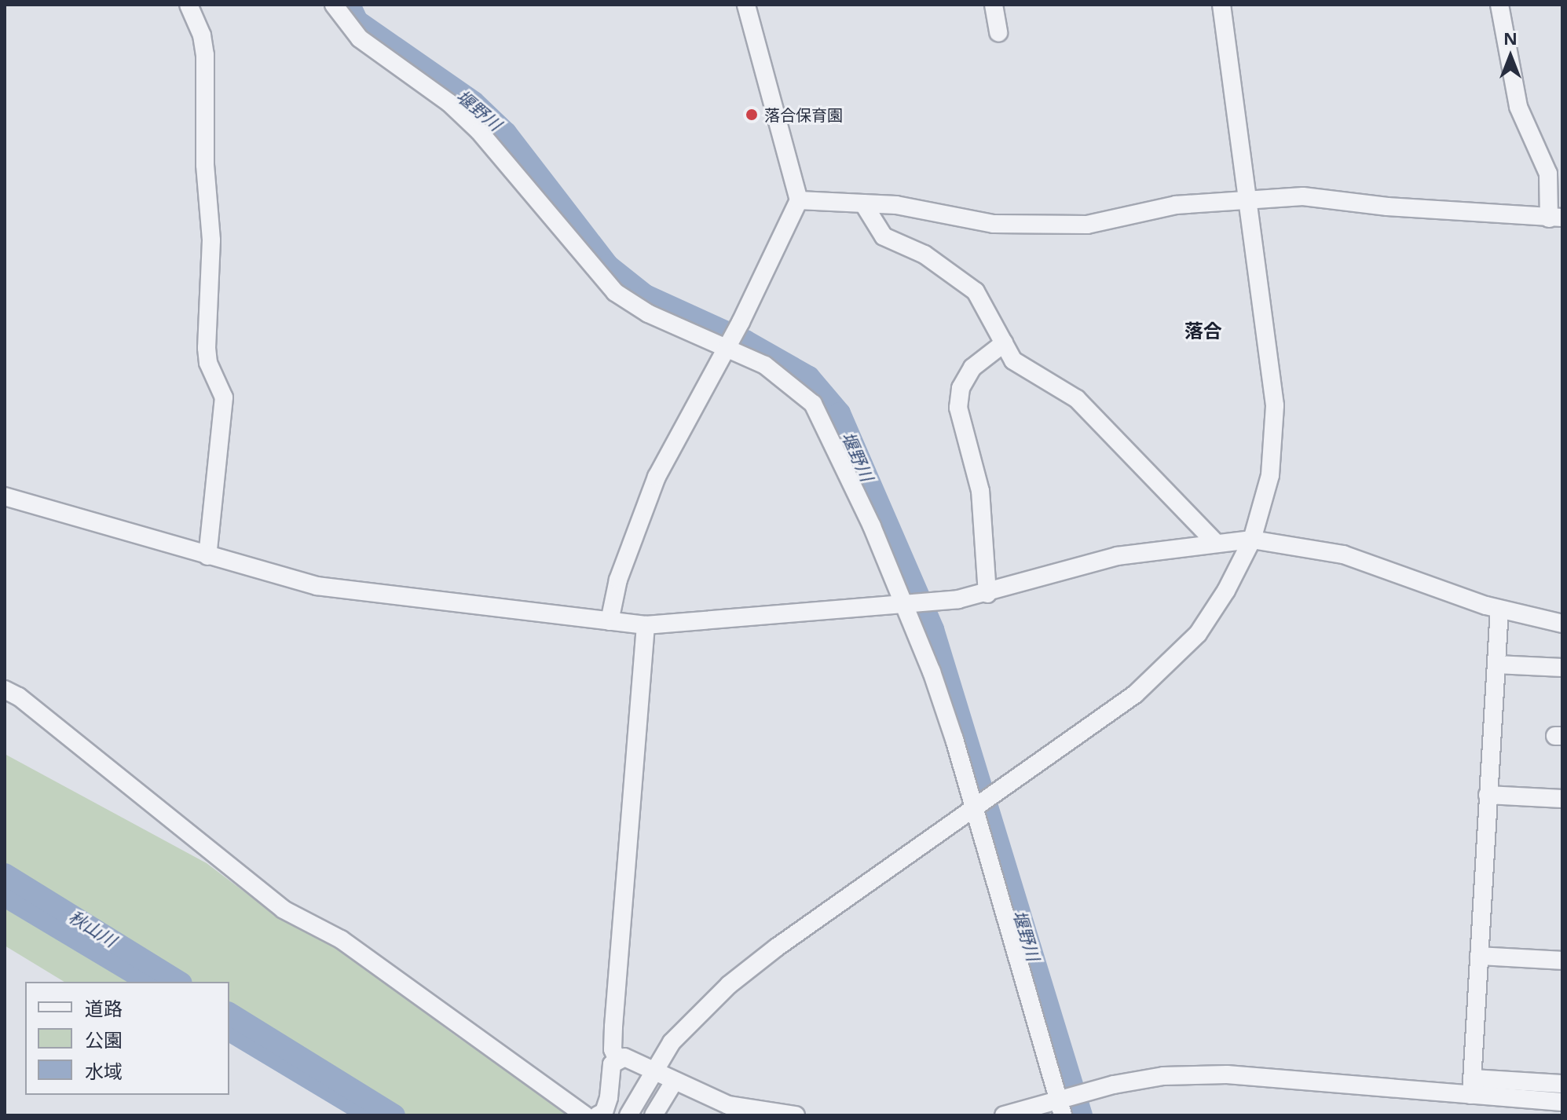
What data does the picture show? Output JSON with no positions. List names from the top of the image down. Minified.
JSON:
{"districts":["落合"],"water":["堰野川","秋山川"],"places":["落合保育園"],"legend":["道路","公園","水域"],"north":"top"}
